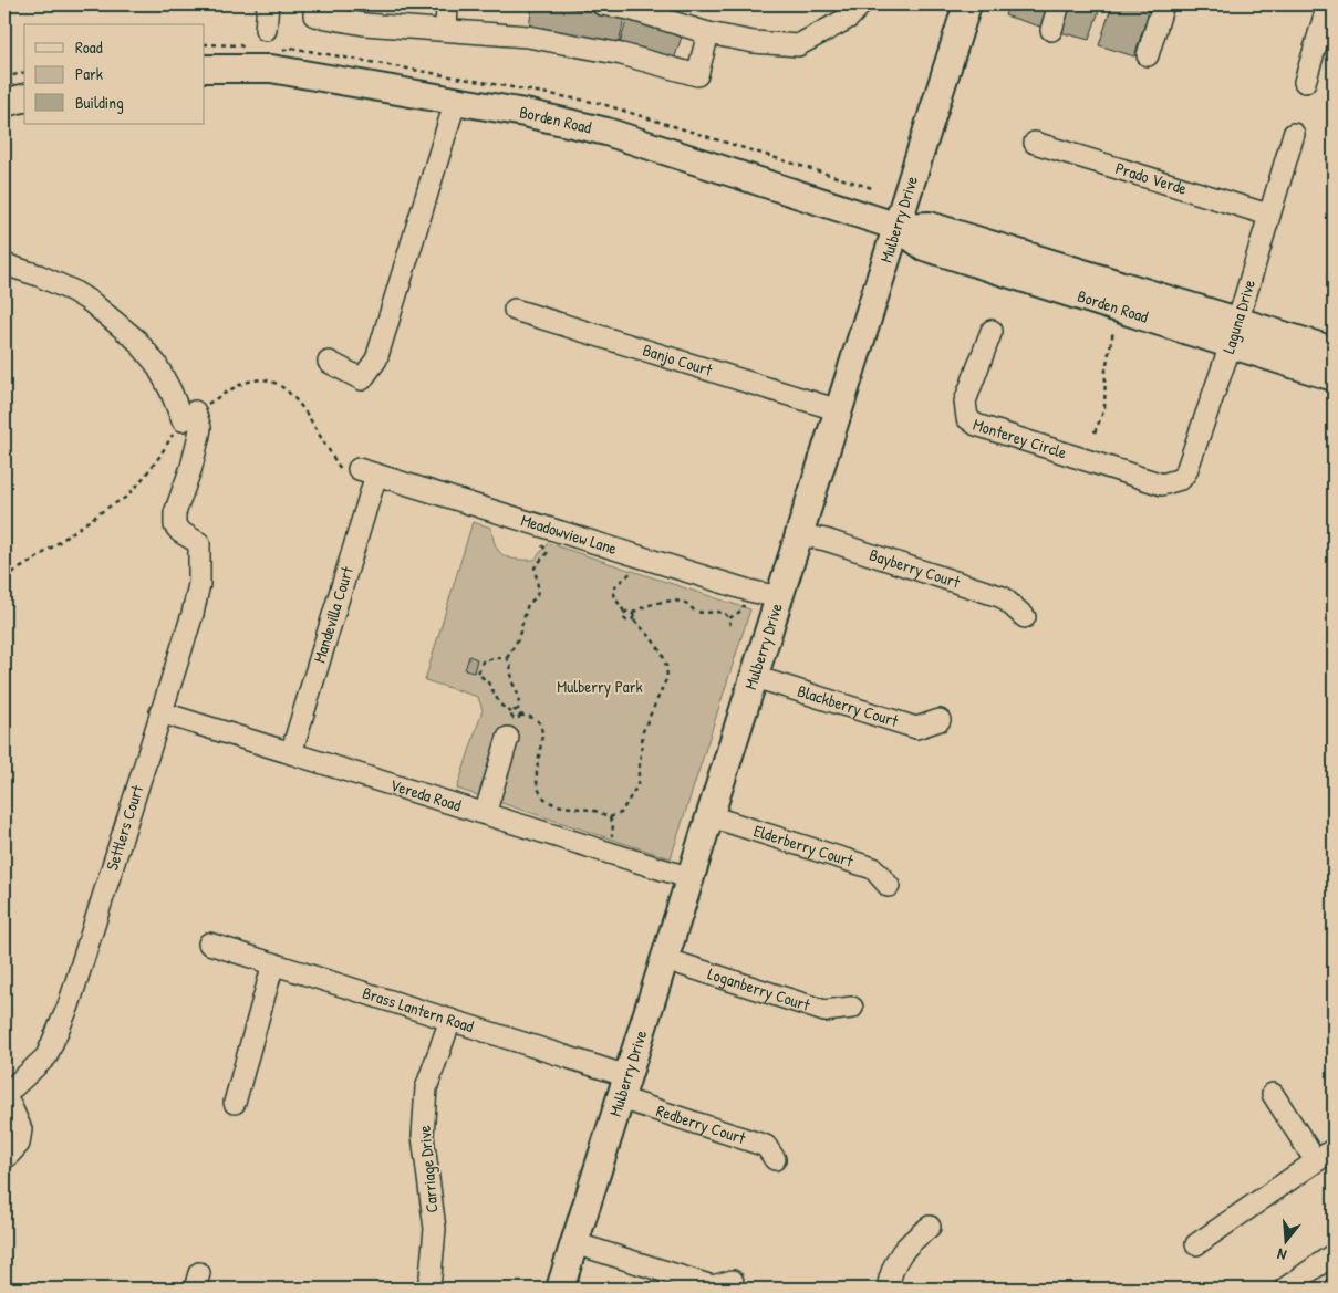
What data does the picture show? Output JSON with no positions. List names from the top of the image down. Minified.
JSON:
{"streets":{"main road":["Borden Road","Mulberry Drive"],"street":["Prado Verde","Laguna Drive","Banjo Court","Monterey Circle","Meadowview Lane","Bayberry Court","Mandevilla Court","Blackberry Court","Vereda Road","Settlers Court","Elderberry Court","Loganberry Court","Brass Lantern Road","Redberry Court","Carriage Drive"]},"crossings":[["Borden Road","Mulberry Drive"],["Borden Road","Laguna Drive"],["Prado Verde","Laguna Drive"],["Mulberry Drive","Banjo Court"],["Mulberry Drive","Meadowview Lane"],["Mulberry Drive","Bayberry Court"],["Mulberry Drive","Blackberry Court"],["Mulberry Drive","Vereda Road"],["Mulberry Drive","Elderberry Court"],["Mulberry Drive","Loganberry Court"],["Mulberry Drive","Brass Lantern Road"],["Mulberry Drive","Redberry Court"],["Laguna Drive","Monterey Circle"],["Meadowview Lane","Mandevilla Court"],["Mandevilla Court","Vereda Road"],["Vereda Road","Settlers Court"],["Brass Lantern Road","Redberry Court"],["Brass Lantern Road","Carriage Drive"]],"parks":["Mulberry Park"],"legend":["Road","Park","Building"],"north":"bottom"}
